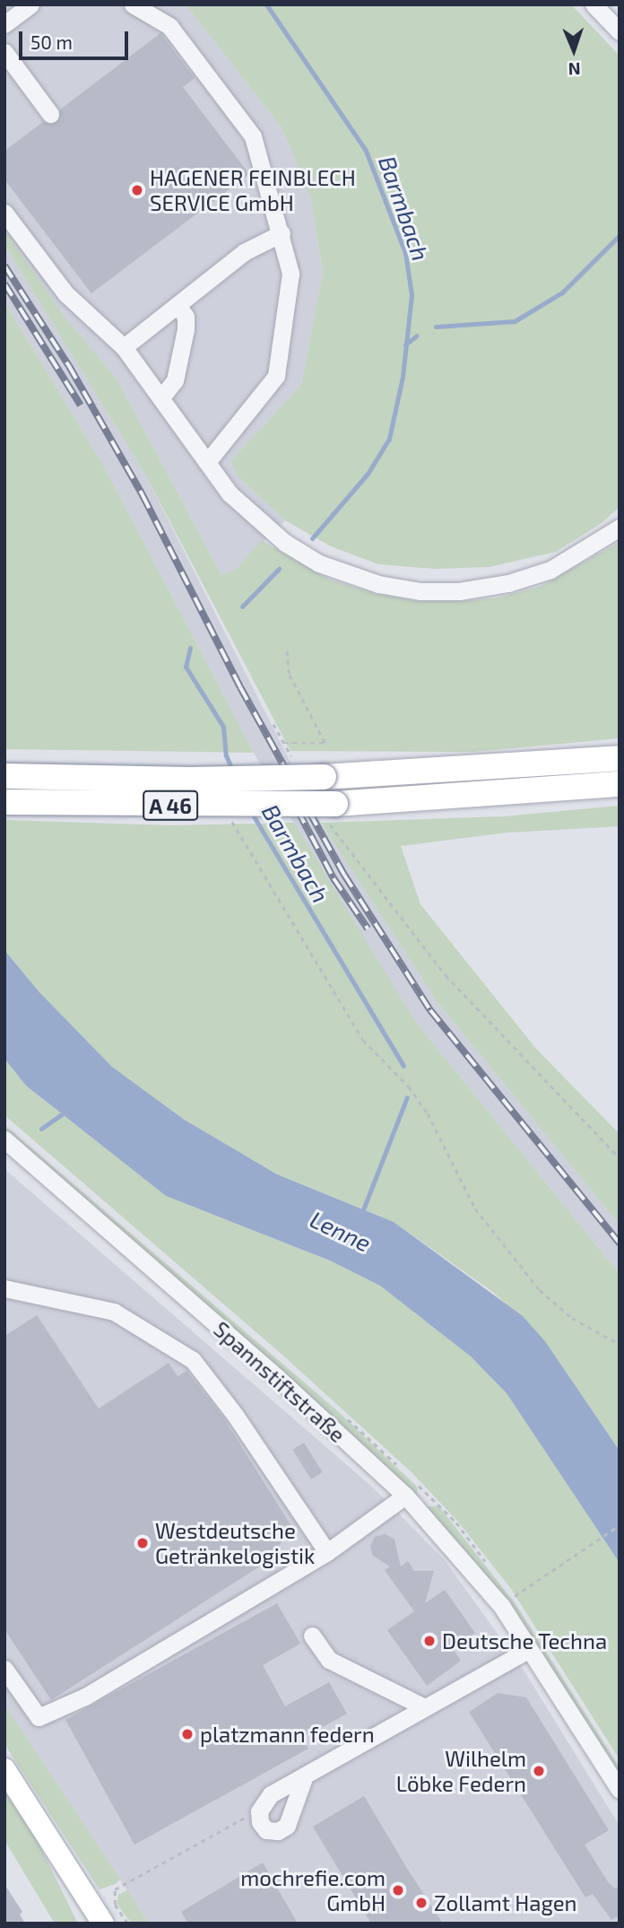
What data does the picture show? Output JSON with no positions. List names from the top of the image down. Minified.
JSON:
{"streets":{"highway":["A 46"],"street":["Spannstiftstraße"]},"water":["Barmbach","Lenne"],"places":["HAGENER FEINBLECH SERVICE GmbH","Westdeutsche Getränkelogistik","Deutsche Techna","platzmann federn","Wilhelm Löbke Federn","mochrefie.com GmbH","Zollamt Hagen"],"scale_bar":"50 m","north":"bottom"}
